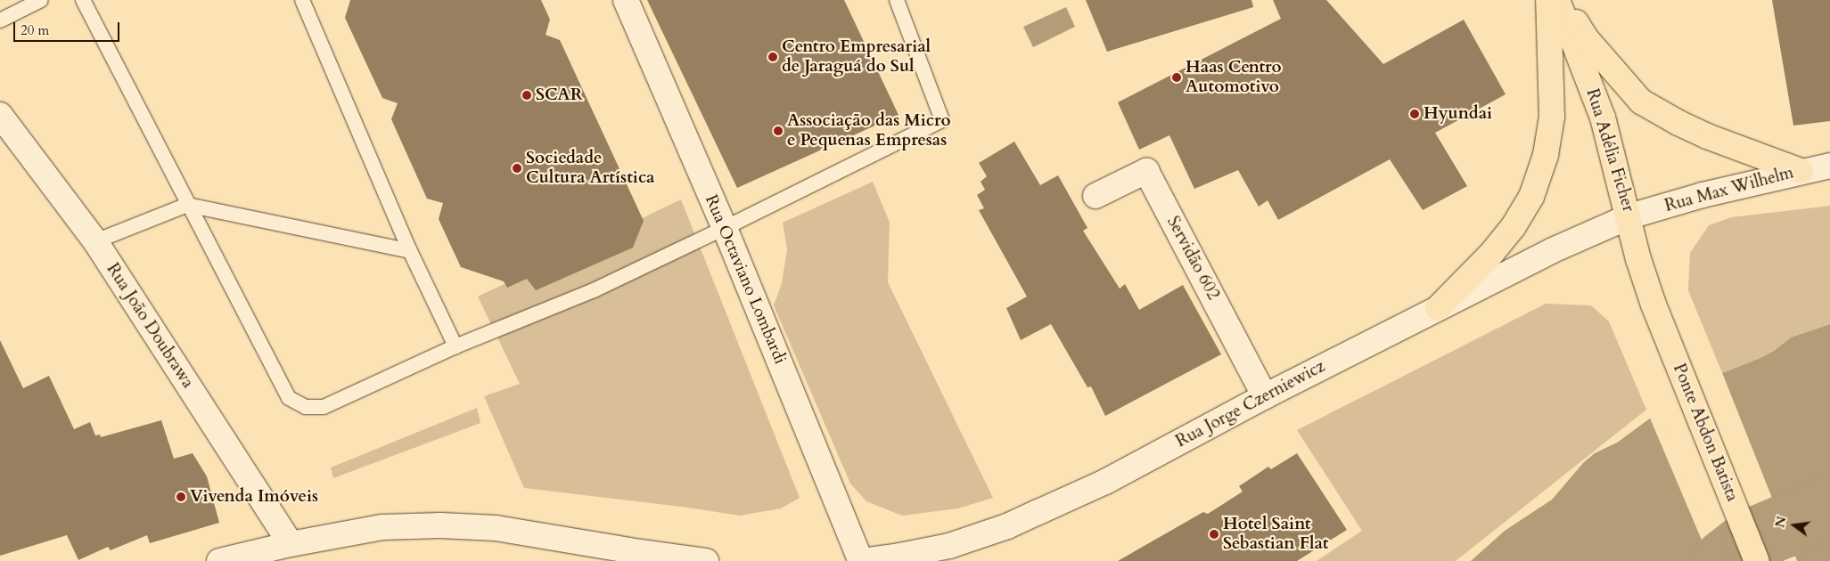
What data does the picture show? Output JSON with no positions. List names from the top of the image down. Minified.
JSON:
{"streets":{"highway":["Rua Adélia Ficher","Ponte Abdon Batista"],"main road":["Rua Max Wilhelm","Servidão 602","Rua Octaviano Lombardi","Rua João Doubrawa","Rua Jorge Czerniewicz"]},"crossings":[["Rua Adélia Ficher","Rua Max Wilhelm"],["Rua Adélia Ficher","Rua Jorge Czerniewicz"],["Rua Adélia Ficher","Ponte Abdon Batista"],["Rua Max Wilhelm","Rua Jorge Czerniewicz"],["Servidão 602","Rua Jorge Czerniewicz"],["Rua Octaviano Lombardi","Rua Jorge Czerniewicz"]],"places":["Centro Empresarial de Jaraguá do Sul","Haas Centro Automotivo","SCAR","Hyundai","Associação das Micro e Pequenas Empresas","Sociedade Cultura Artística","Vivenda Imóveis","Hotel Saint Sebastian Flat"],"scale_bar":"20 m","north":"left"}
